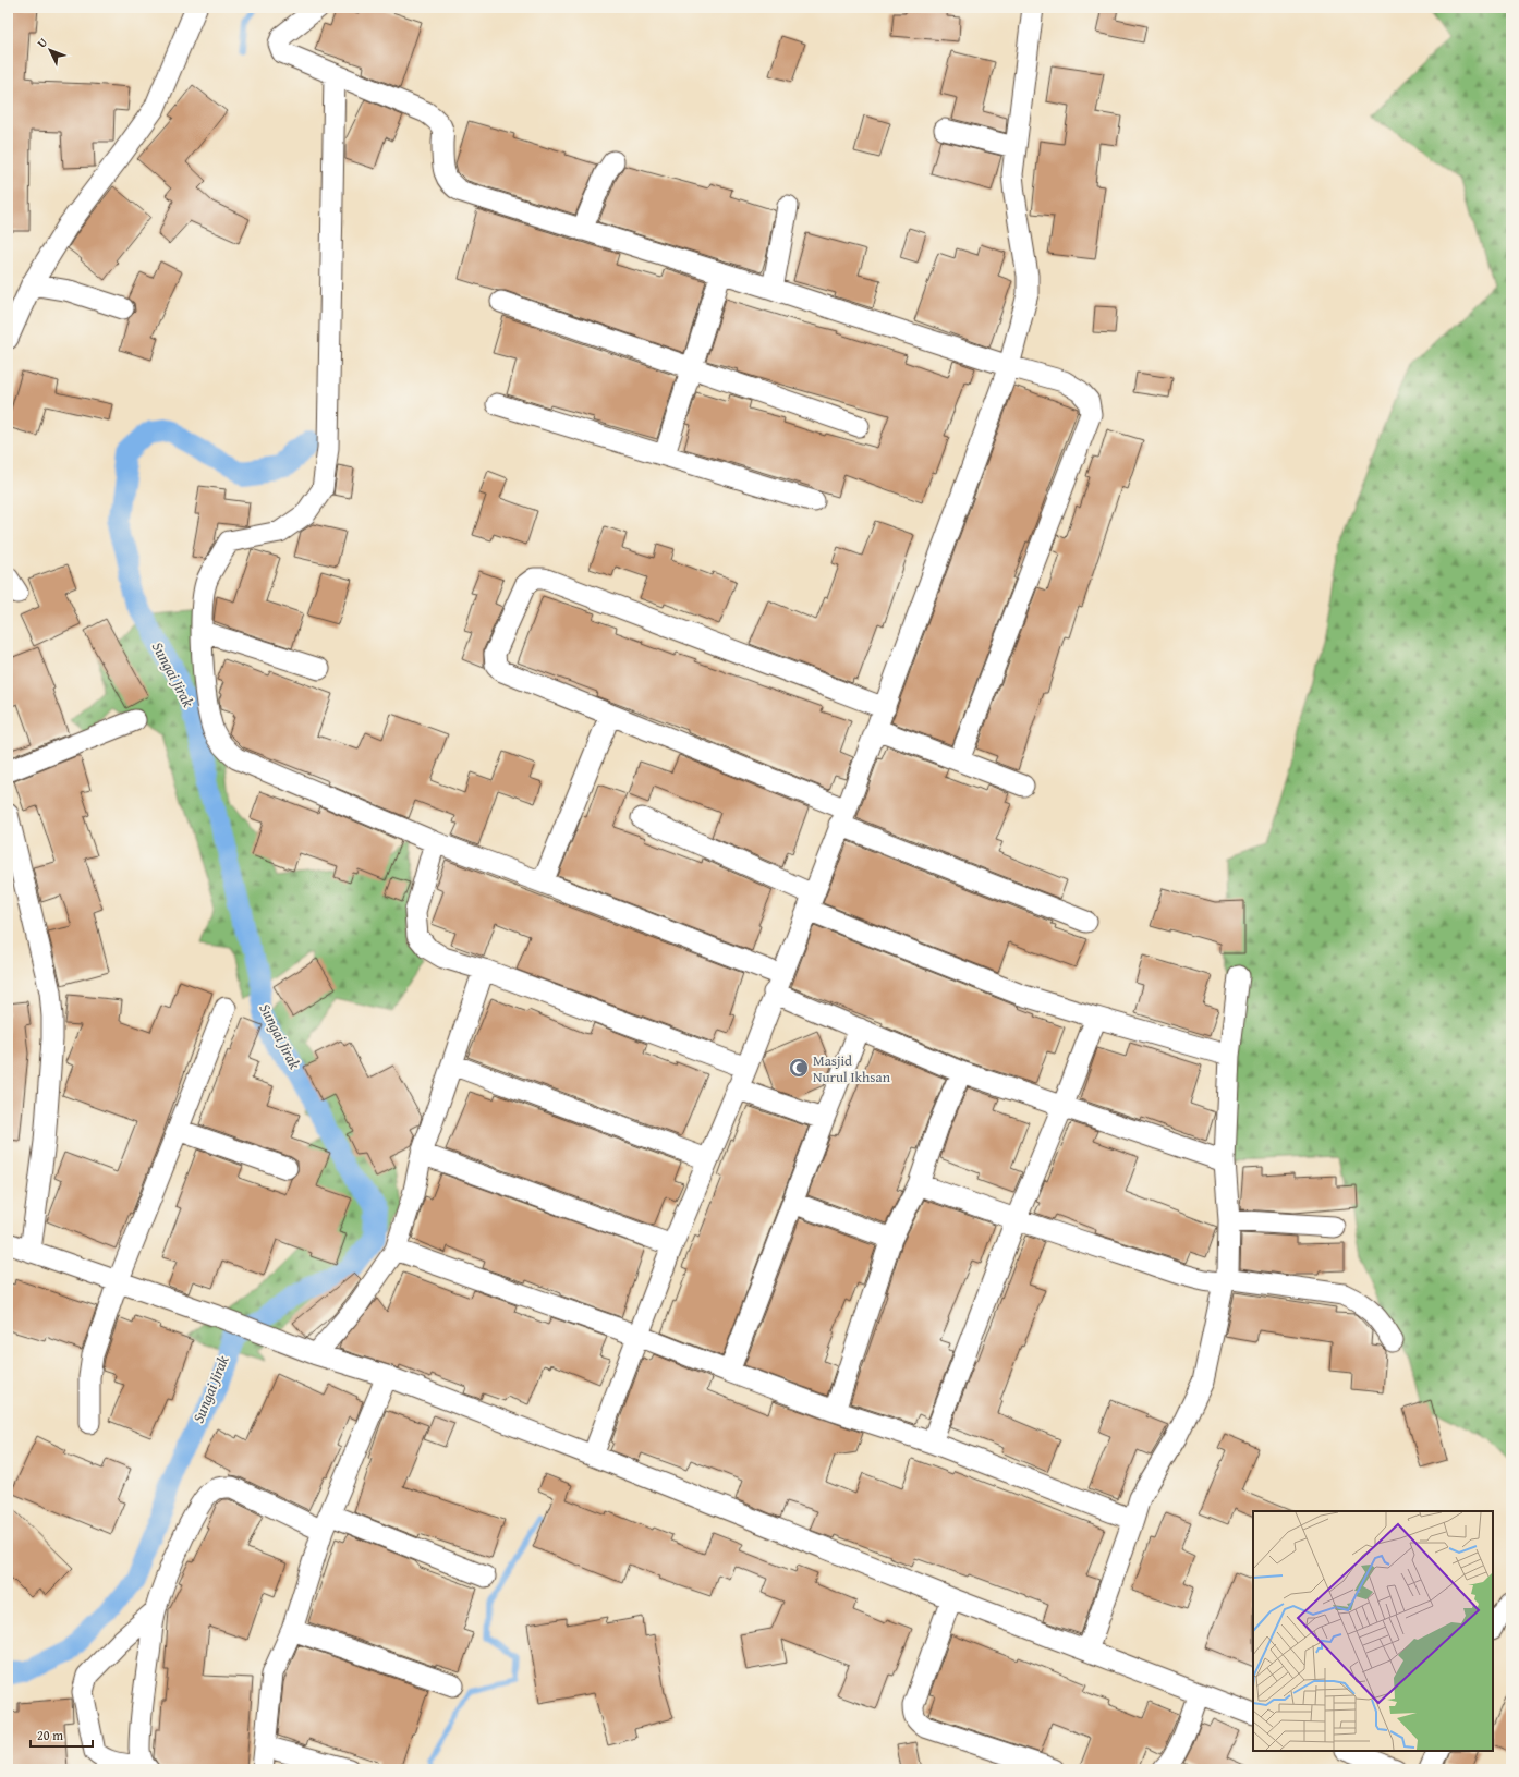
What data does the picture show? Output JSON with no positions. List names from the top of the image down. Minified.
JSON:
{"water":["Sungai Jirak"],"places":{"mosque":["Masjid Nurul Ikhsan"]},"scale_bar":"20 m","north":"top left"}
